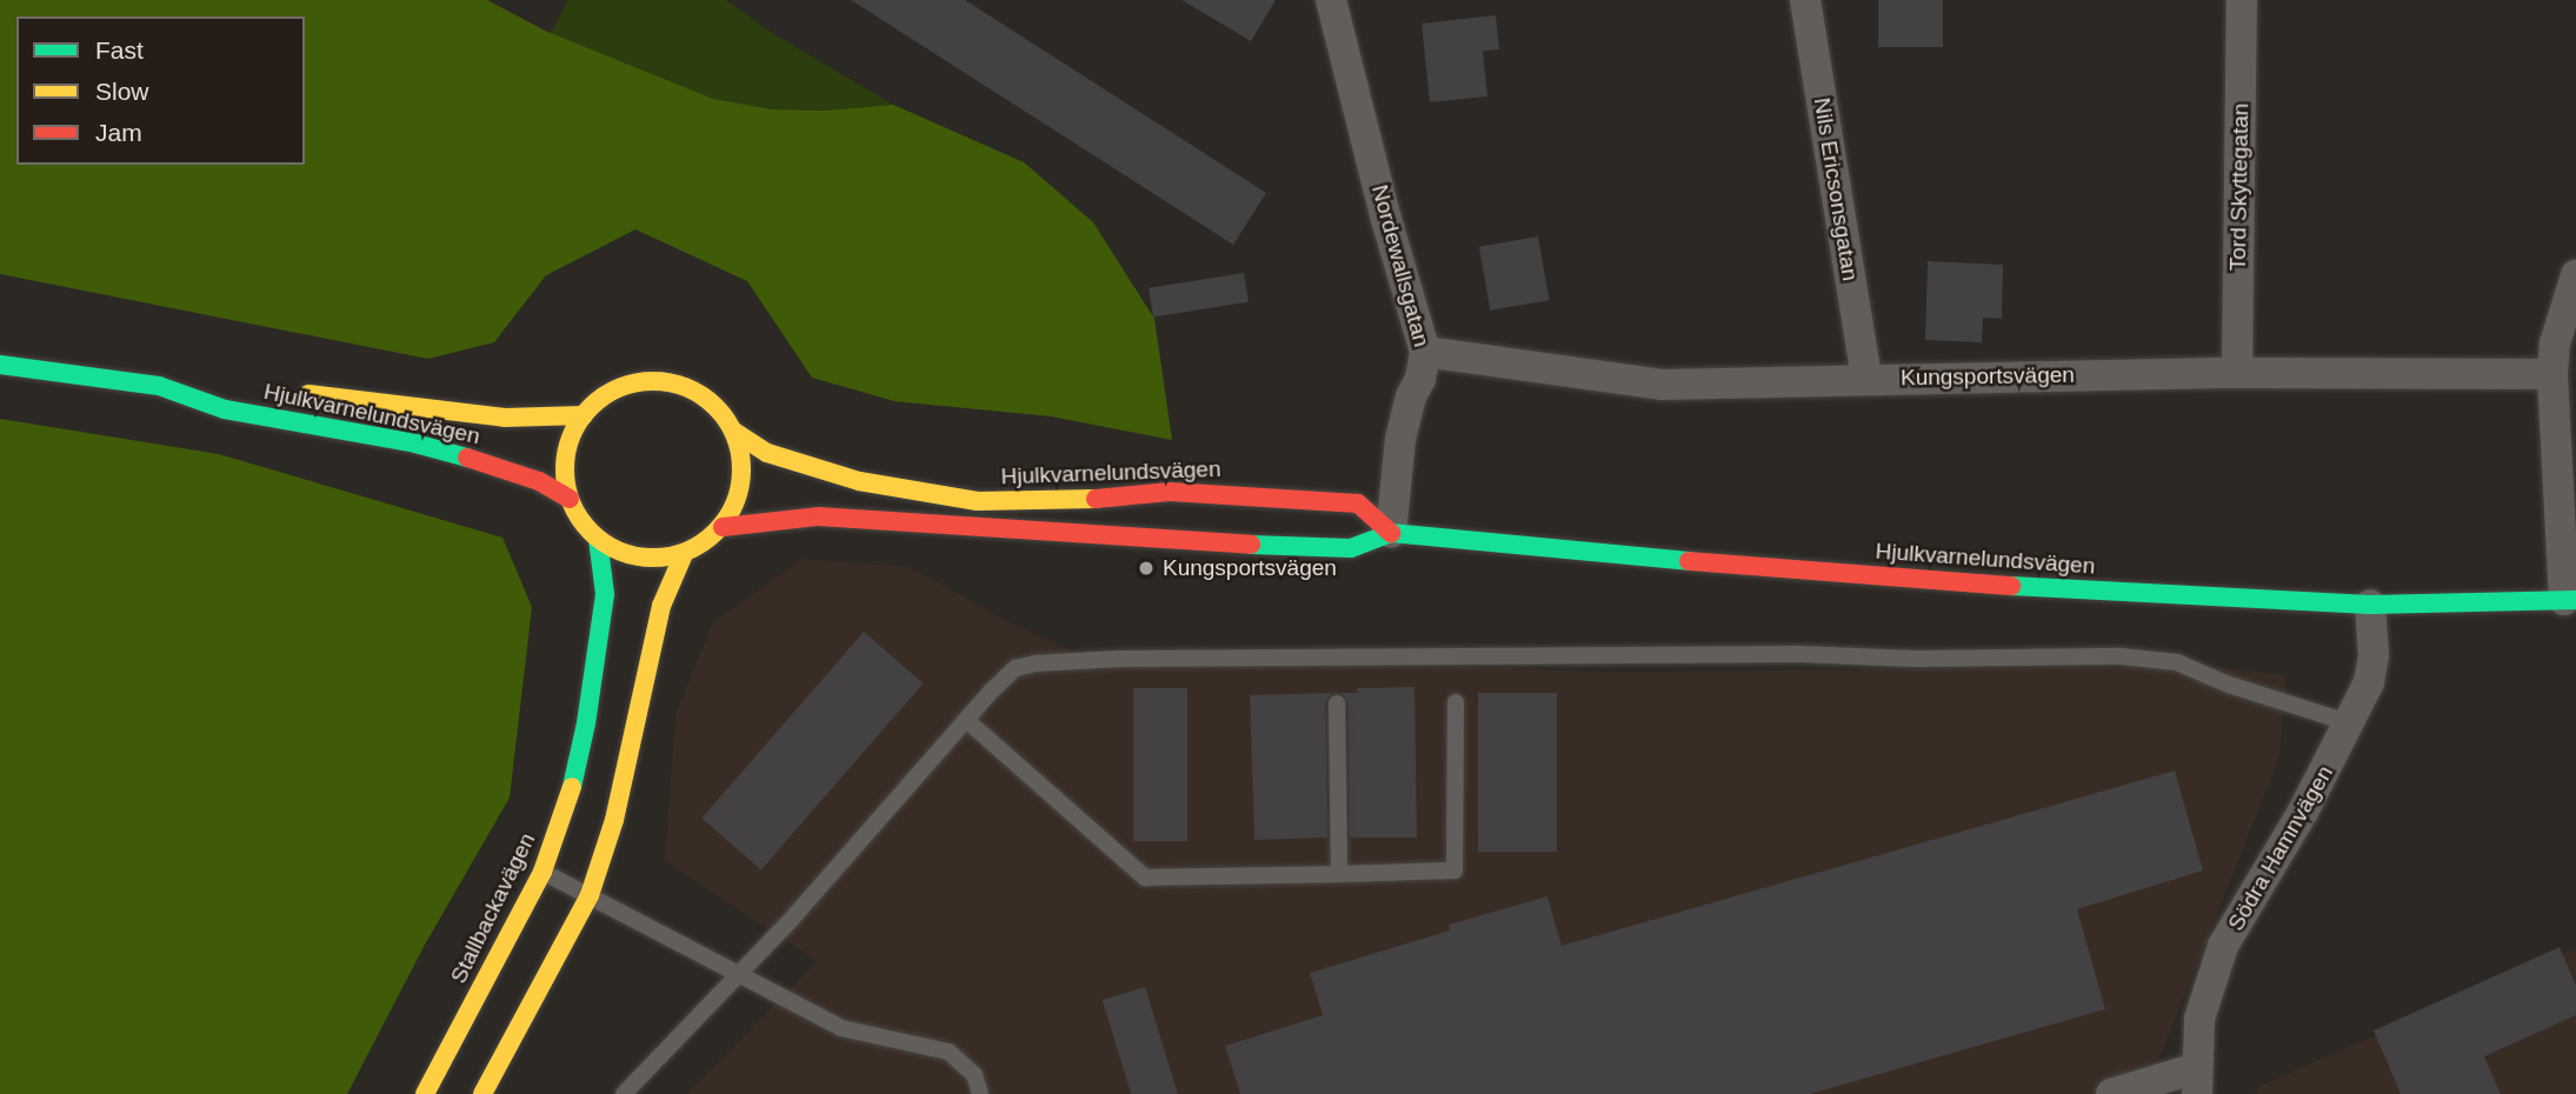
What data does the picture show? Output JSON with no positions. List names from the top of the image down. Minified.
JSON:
{"streets":{"street":["Tord Skyttegatan","Nils Ericsonsgatan","Nordewallsgatan","Kungsportsvägen","Hjulkvarnelundsvägen","Södra Hamnvägen","Stallbackavägen"]},"crossings":[["Tord Skyttegatan","Kungsportsvägen"],["Nils Ericsonsgatan","Kungsportsvägen"],["Nordewallsgatan","Kungsportsvägen"],["Nordewallsgatan","Hjulkvarnelundsvägen"],["Hjulkvarnelundsvägen","Södra Hamnvägen"],["Hjulkvarnelundsvägen","Stallbackavägen"]],"places":["Kungsportsvägen"],"legend":["Fast","Slow","Jam"]}
